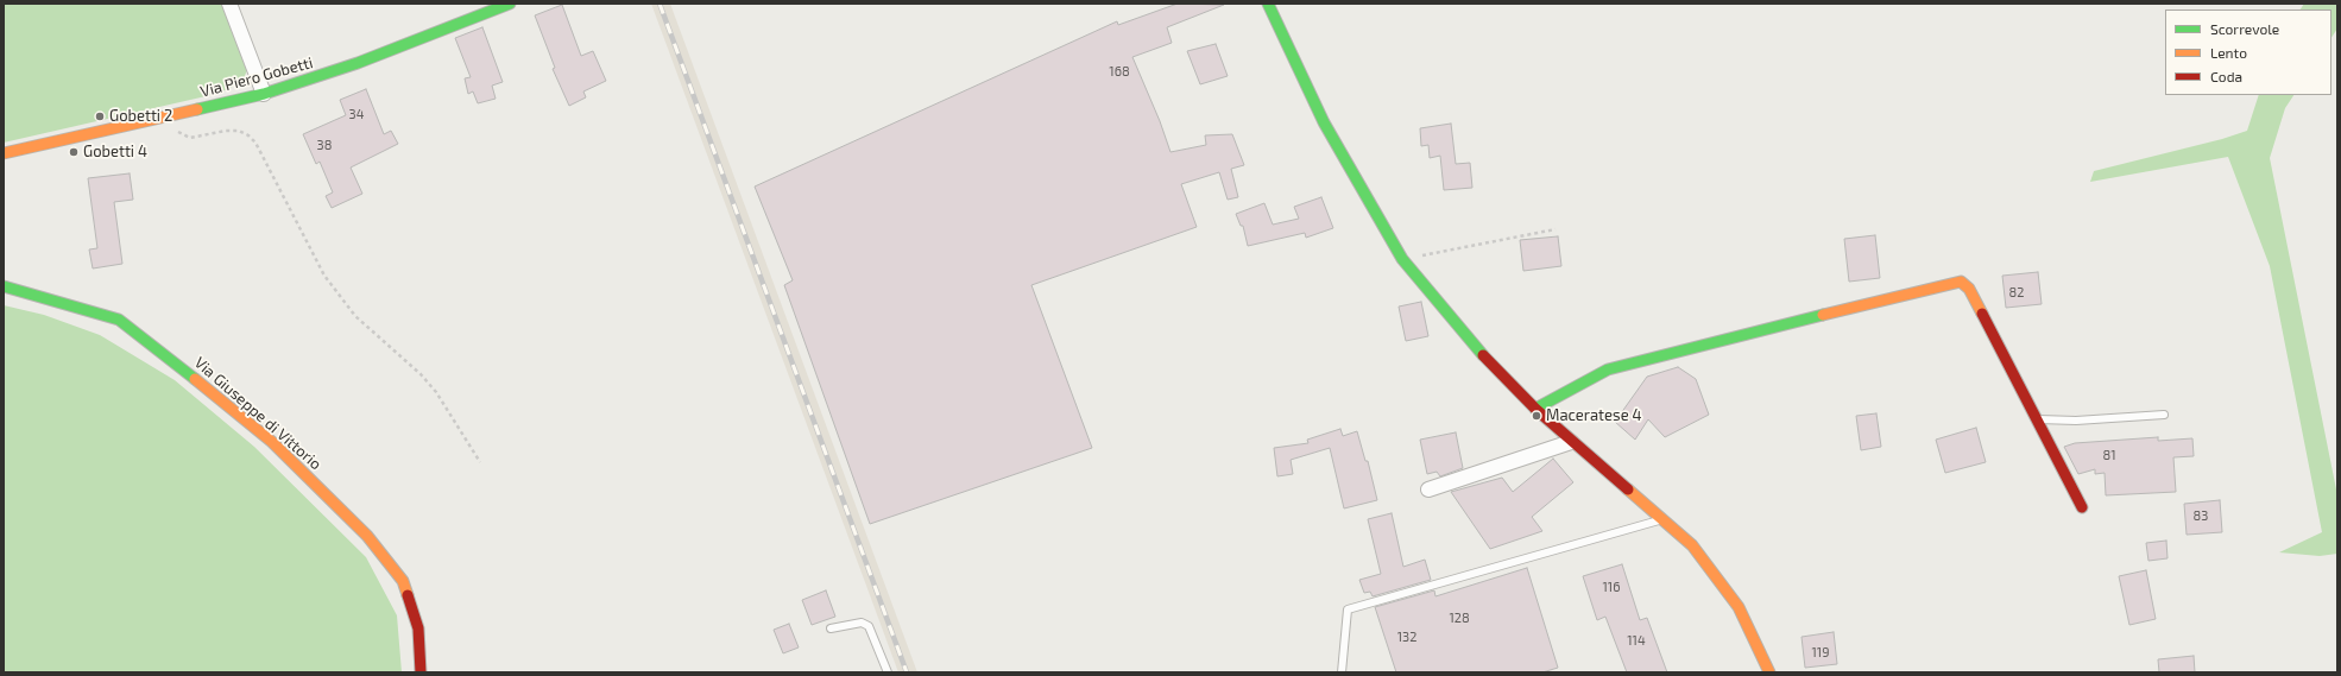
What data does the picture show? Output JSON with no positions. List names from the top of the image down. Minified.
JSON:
{"streets":{"street":["Via Piero Gobetti","Via Giuseppe di Vittorio"]},"places":["Gobetti 2","Gobetti 4","Maceratese 4"],"house_numbers":["168","34","38","82","81","83","116","128","132","114","119"],"legend":["Scorrevole","Lento","Coda"]}
